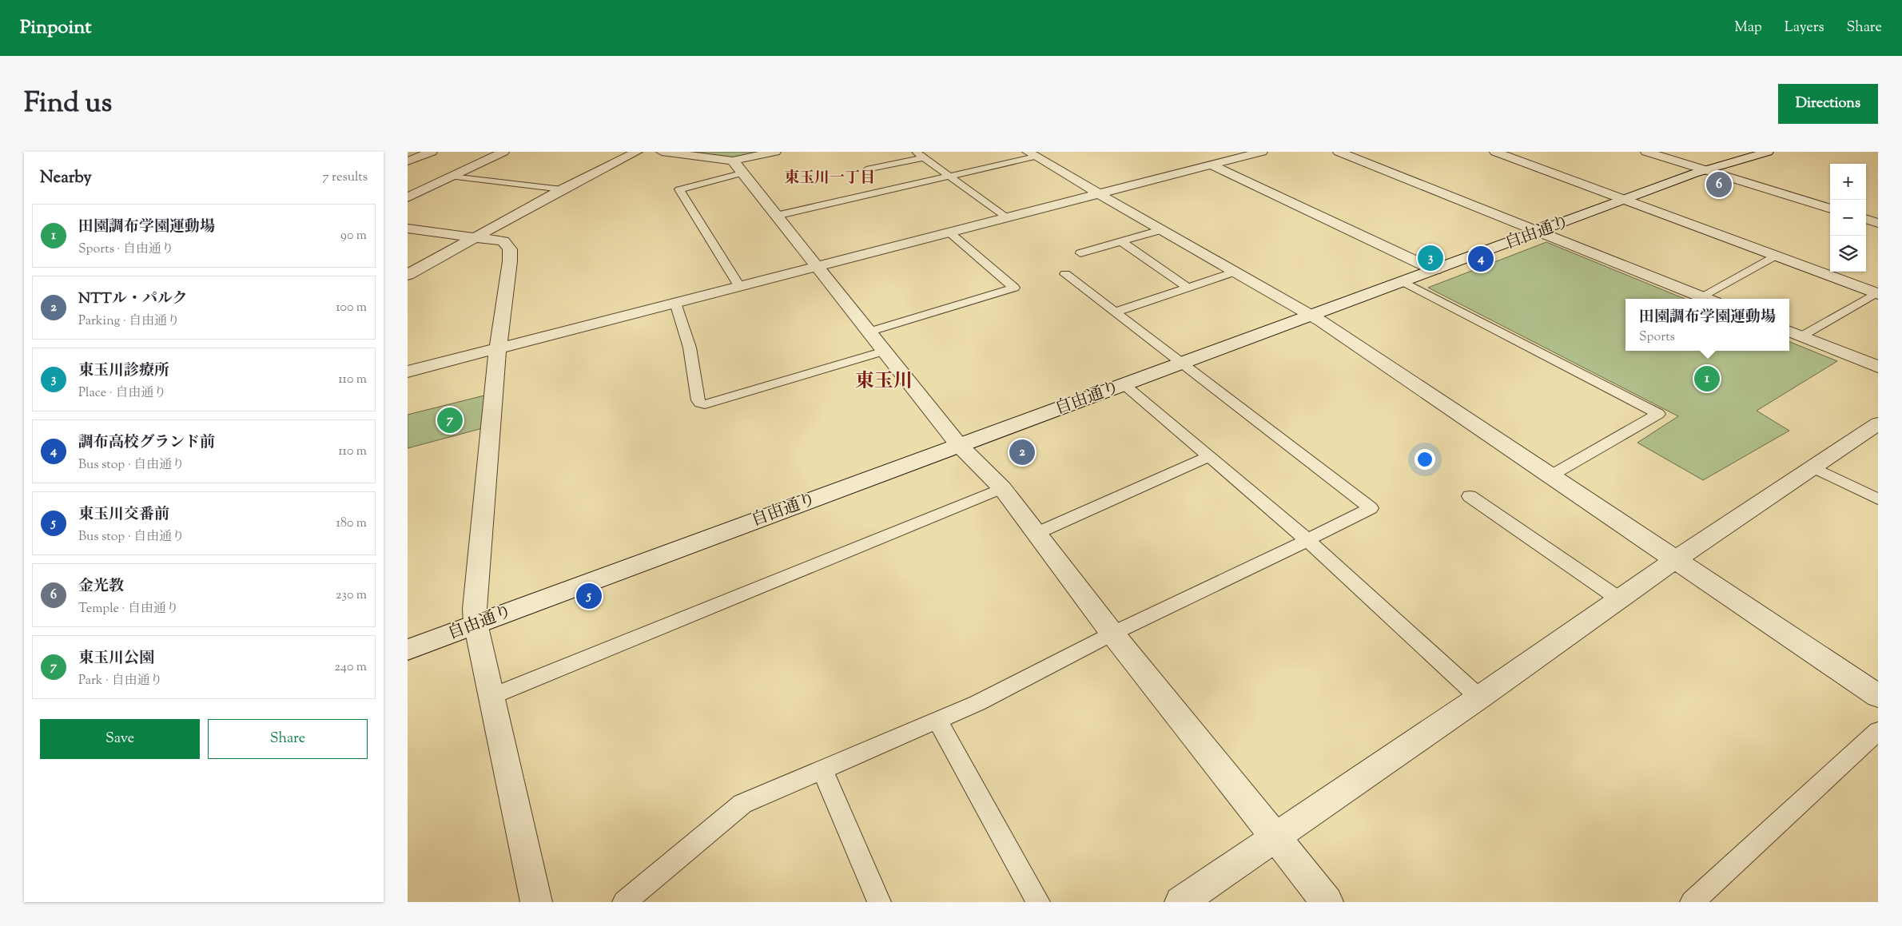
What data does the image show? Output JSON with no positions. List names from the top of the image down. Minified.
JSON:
{"streets":{"street":["自由通り"]},"districts":["東玉川一丁目","東玉川"],"page":{"header":"Pinpoint","nav":["Map","Layers","Share"],"title":"Find us","buttons":["Directions",["Save","Share"]],"heading":["Nearby","7 results"],"map_buttons":["+","−"],"pins":["6","3","4","1","7","2","5"],"list":[{"mark":"1","name":"田園調布学園運動場","note":"Sports · 自由通り","value":"90 m"},{"mark":"2","name":"NTTル・パルク","note":"Parking · 自由通り","value":"100 m"},{"mark":"3","name":"東玉川診療所","note":"Place · 自由通り","value":"110 m"},{"mark":"4","name":"調布高校グランド前","note":"Bus stop · 自由通り","value":"110 m"},{"mark":"5","name":"東玉川交番前","note":"Bus stop · 自由通り","value":"180 m"},{"mark":"6","name":"金光教","note":"Temple · 自由通り","value":"230 m"},{"mark":"7","name":"東玉川公園","note":"Park · 自由通り","value":"240 m"}],"popup":["田園調布学園運動場","Sports"]}}
